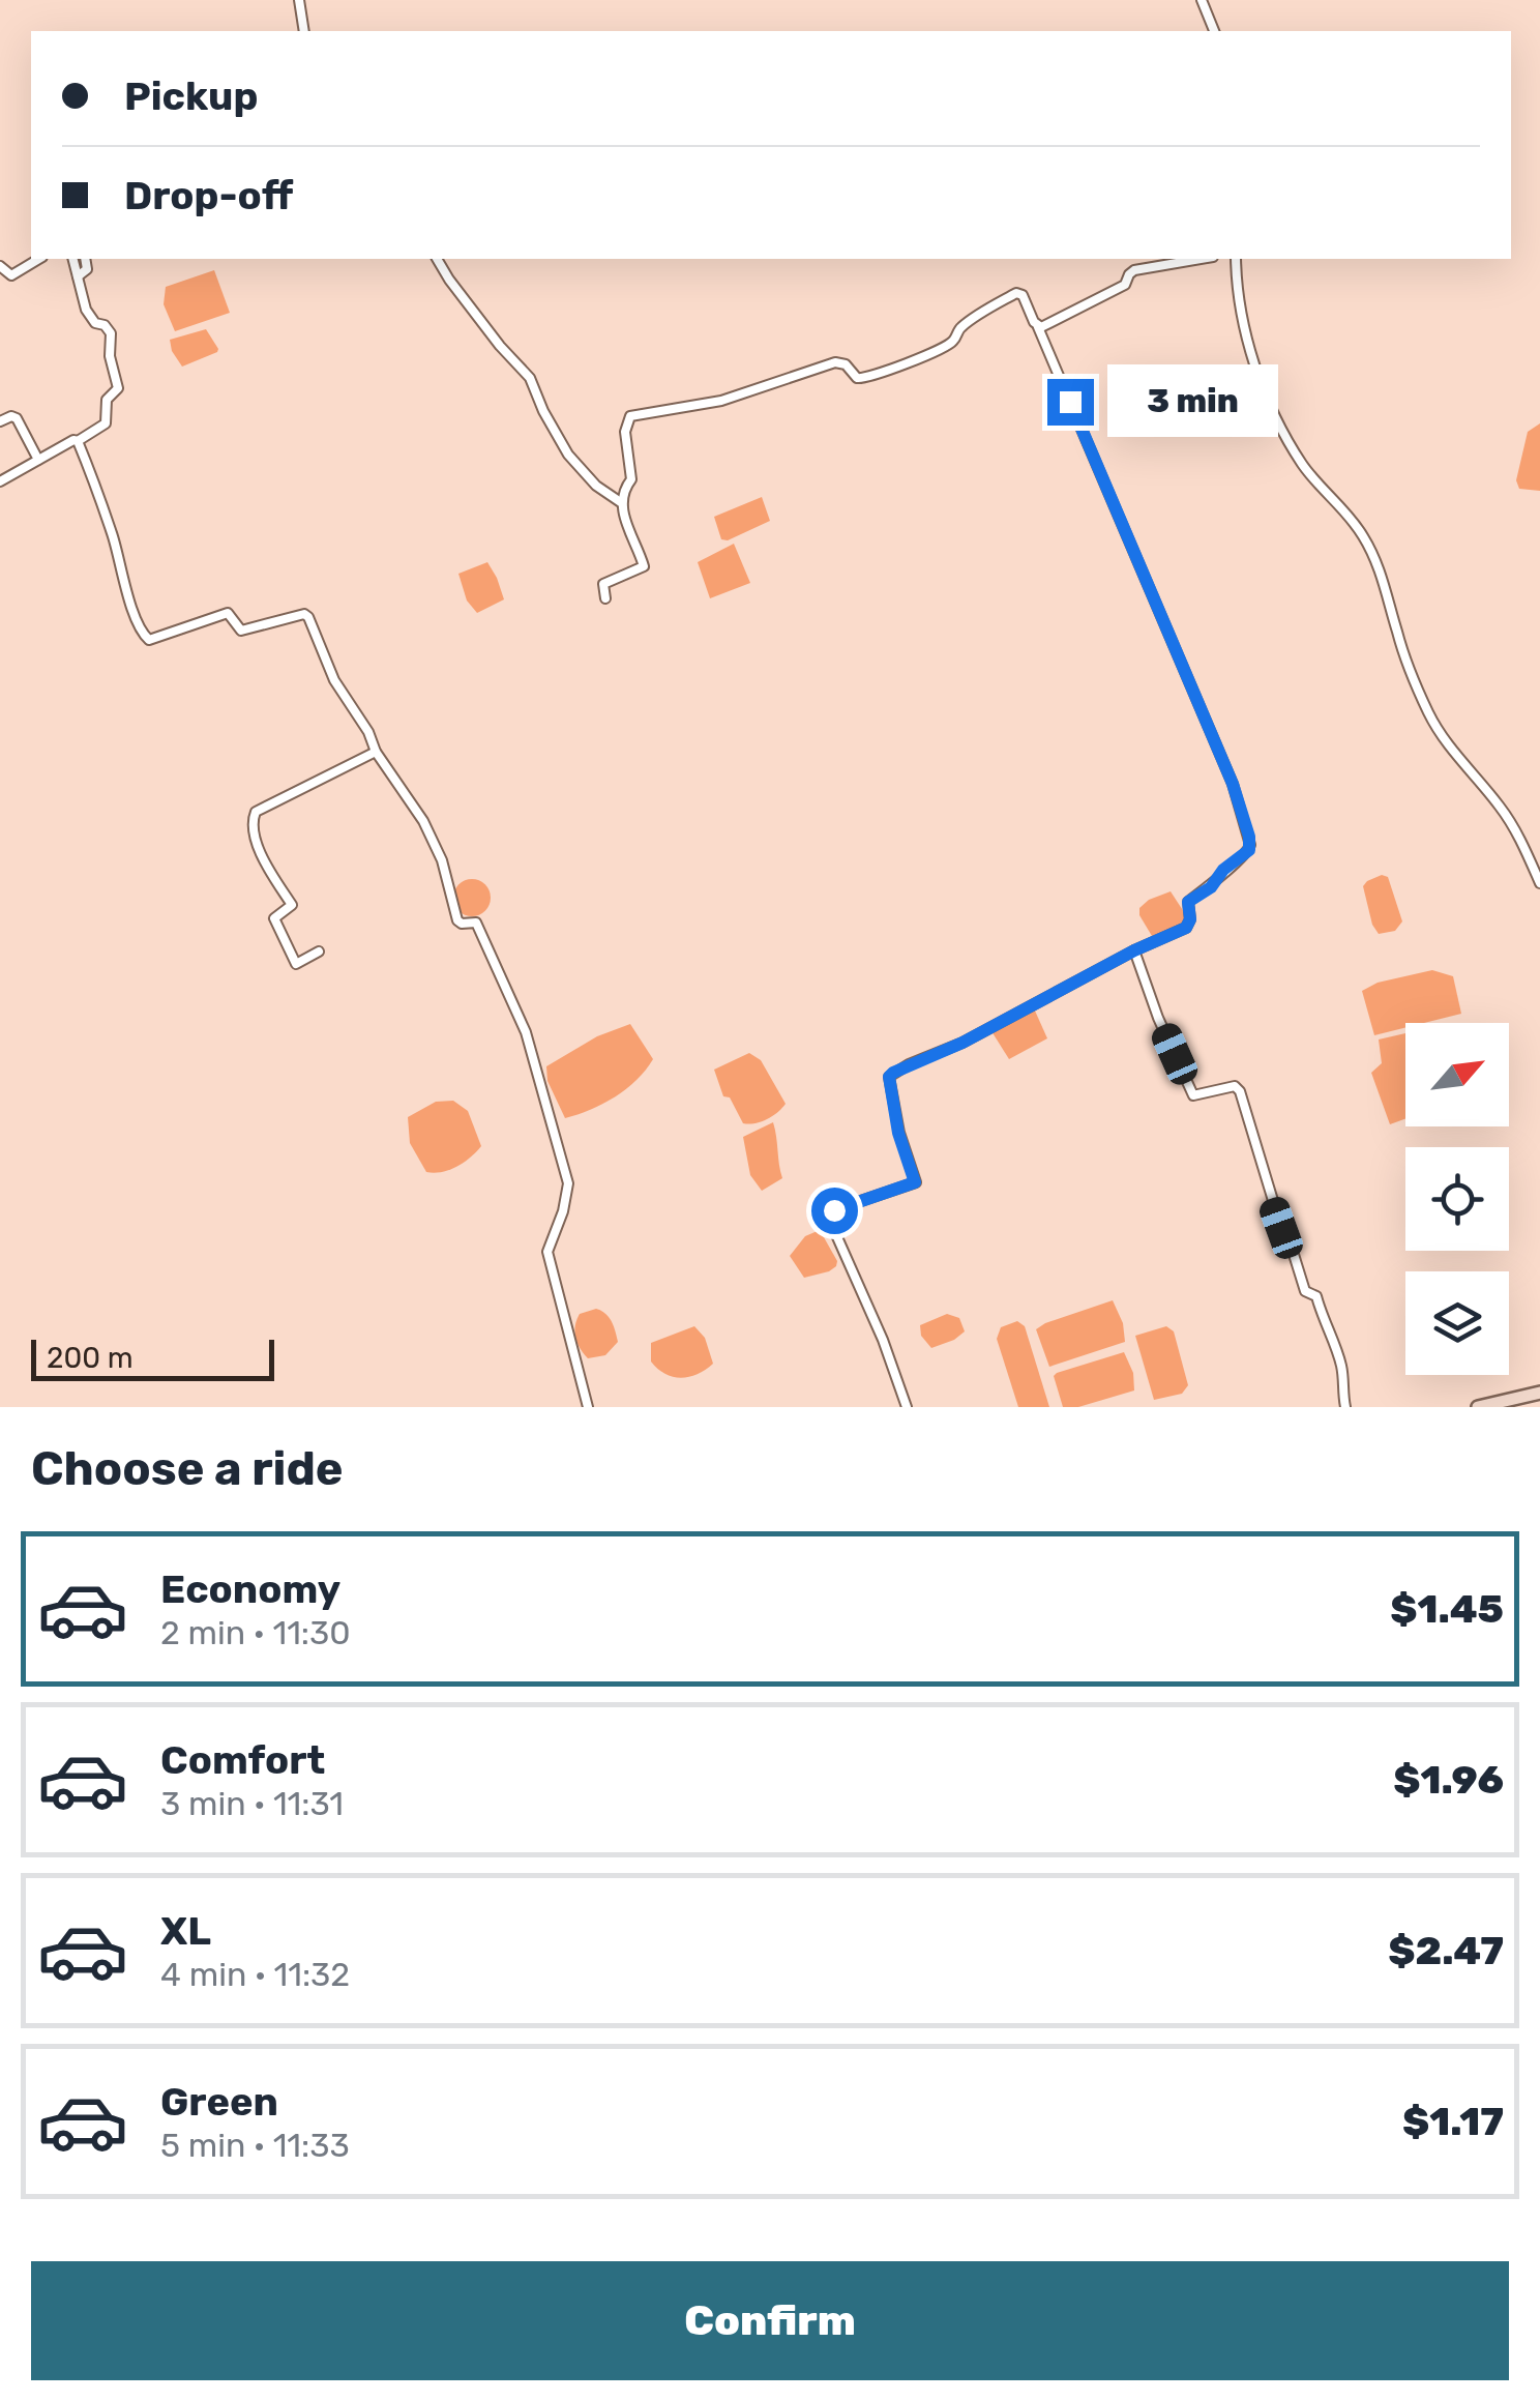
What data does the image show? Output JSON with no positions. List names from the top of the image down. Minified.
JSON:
{"scale_bar":"200 m","north":"top right","page":{"banner":["Pickup","Drop-off"],"bubble":"3 min","scale":"200 m","heading":"Choose a ride","list":[{"name":"Economy","note":"2 min · 11:30","value":"$1.45"},{"name":"Comfort","note":"3 min · 11:31","value":"$1.96"},{"name":"XL","note":"4 min · 11:32","value":"$2.47"},{"name":"Green","note":"5 min · 11:33","value":"$1.17"}],"buttons":"Confirm"}}
